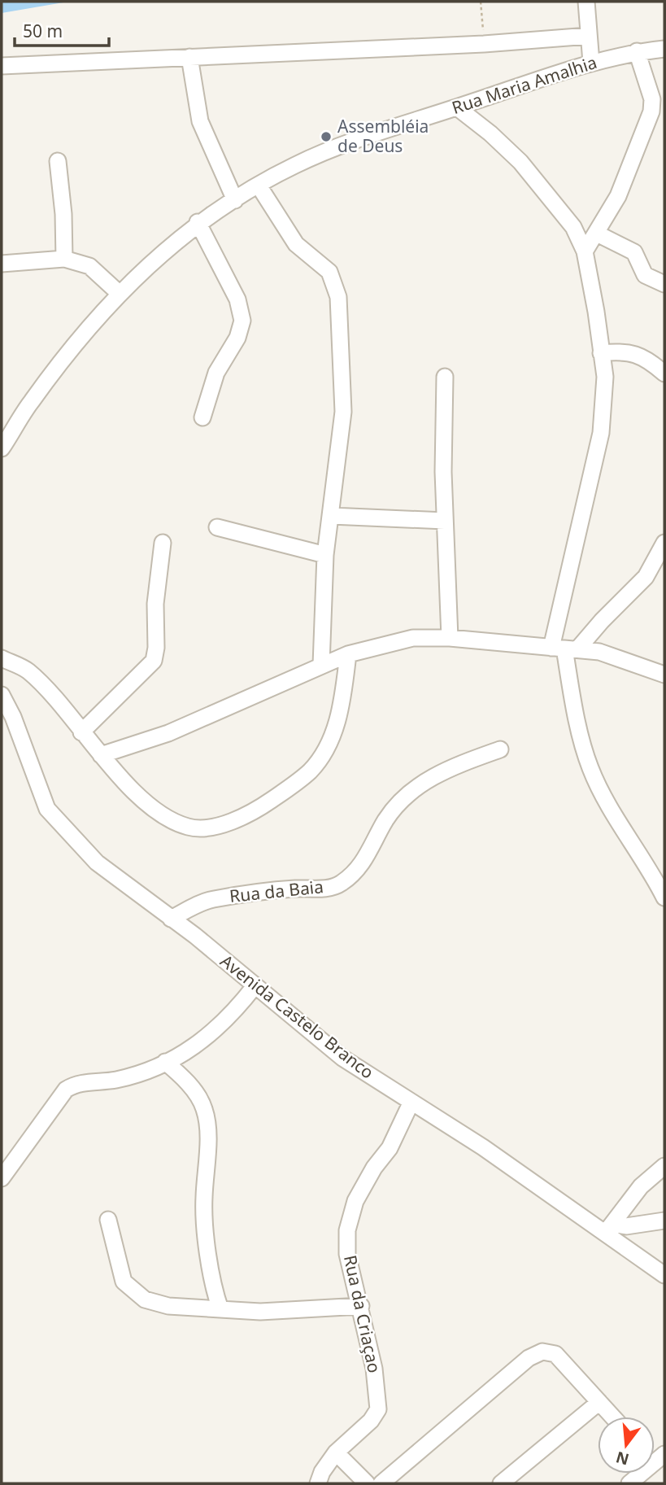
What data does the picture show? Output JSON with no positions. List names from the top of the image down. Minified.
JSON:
{"streets":{"street":["Rua Maria Amalhia","Rua da Baia","Avenida Castelo Branco","Rua da Criaçao"]},"crossings":[["Rua da Baia","Avenida Castelo Branco"],["Avenida Castelo Branco","Rua da Criaçao"]],"places":["Assembléia de Deus"],"scale_bar":"50 m","north":"bottom"}
